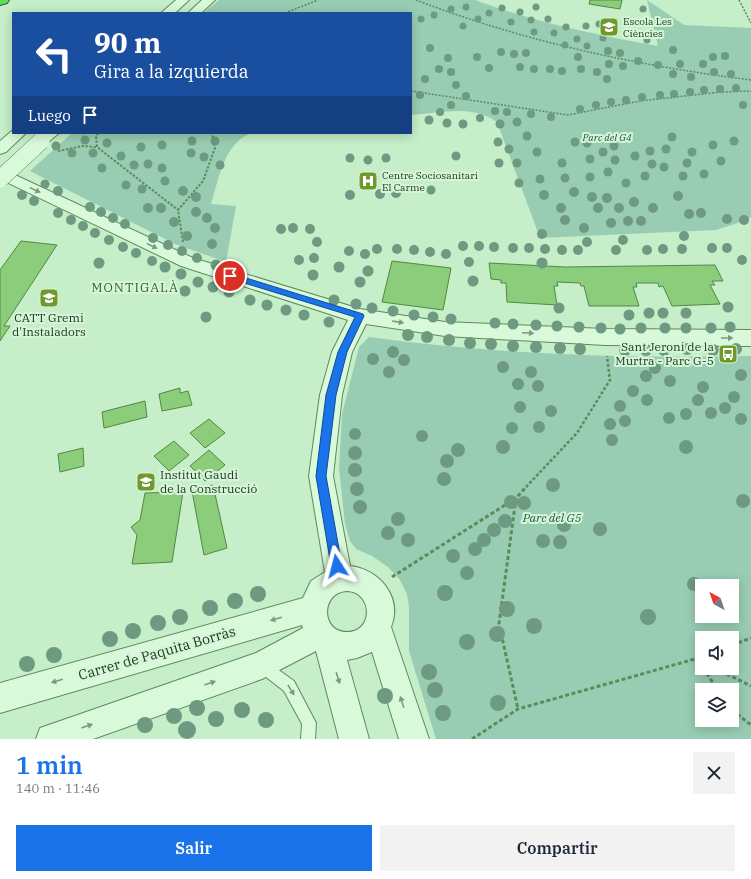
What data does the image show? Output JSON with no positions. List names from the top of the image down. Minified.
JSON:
{"streets":{"street":["Carrer de Paquita Borràs"]},"districts":["MONTIGALÀ"],"parks":["Parc del G4","Parc del G5"],"places":{"school or university":["Escola Les Ciències","CATT Gremi d'Instaladors","Institut Gaudi de la Construcció"],"hospital":["Centre Sociosanitari El Carme"],"bus stop":["Sant Jeroni de la Murtra - Parc G-5"]},"north":"top left","page":{"turn":["90 m","Gira a la izquierda"],"then":"Luego","heading":["1 min","140 m · 11:46"],"buttons":["Salir","Compartir"]}}
